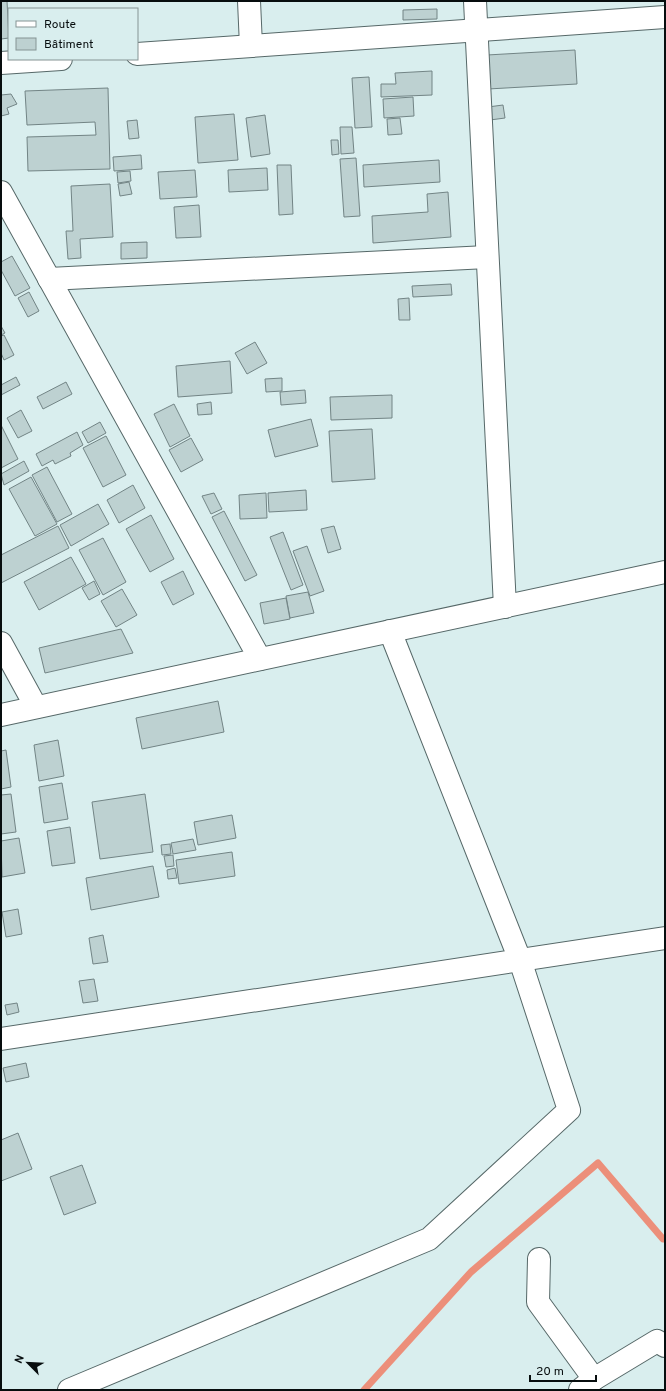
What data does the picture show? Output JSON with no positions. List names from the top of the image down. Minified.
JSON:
{"legend":["Route","Bâtiment"],"scale_bar":"20 m","north":"top left"}
